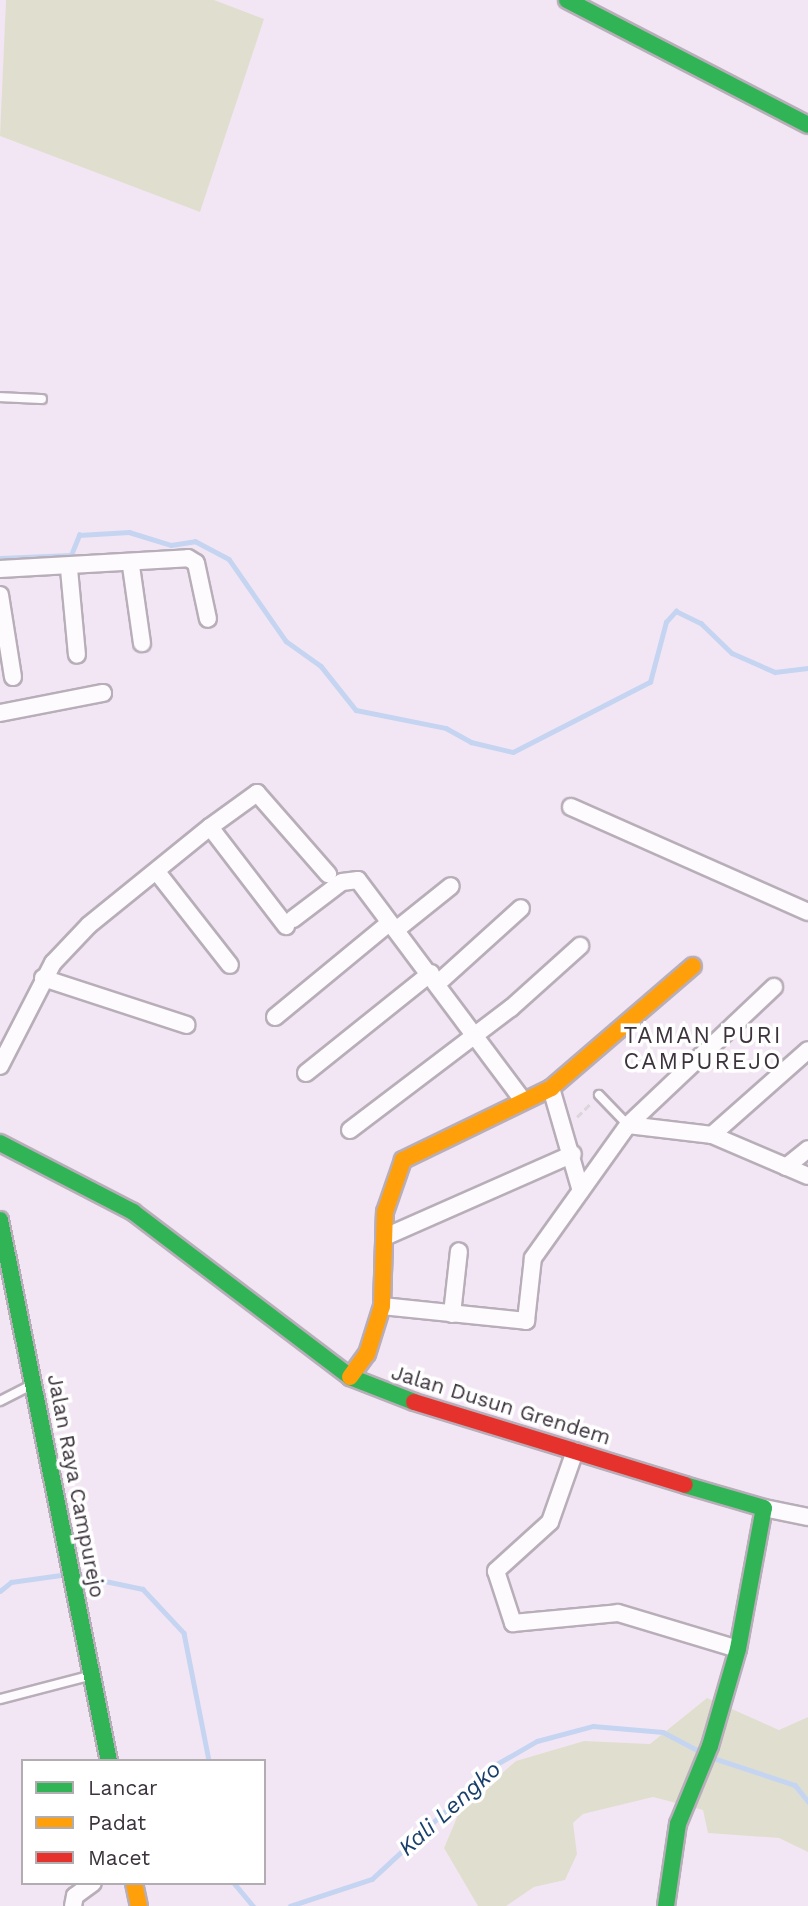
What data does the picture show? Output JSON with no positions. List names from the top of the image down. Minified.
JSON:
{"streets":{"street":["Jalan Dusun Grendem","Jalan Raya Campurejo"]},"districts":["TAMAN PURI CAMPUREJO"],"water":["Kali Lengko"],"legend":["Lancar","Padat","Macet"]}
